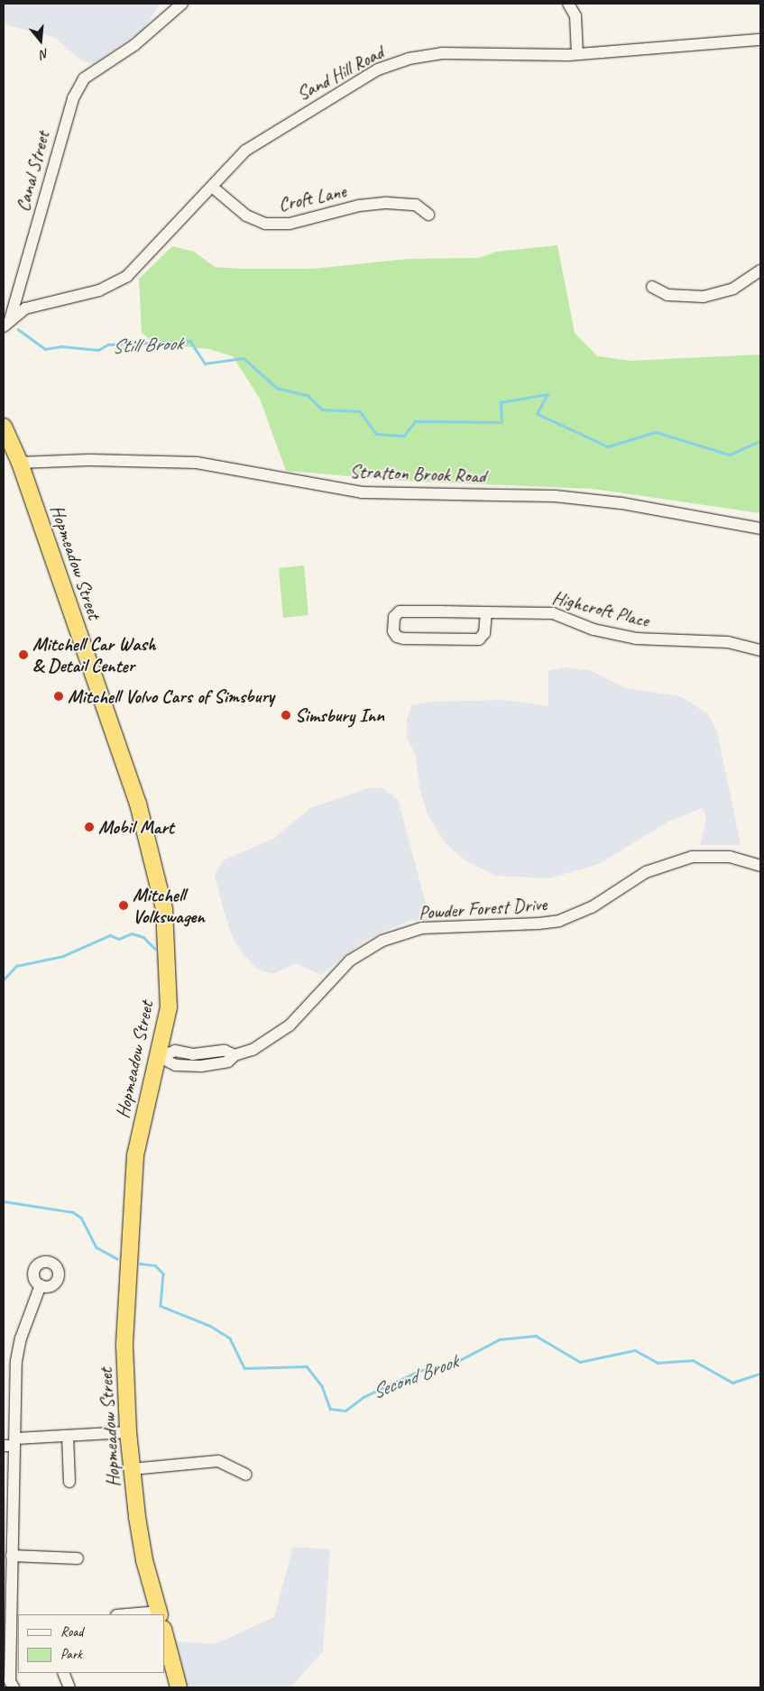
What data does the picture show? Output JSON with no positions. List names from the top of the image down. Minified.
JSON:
{"streets":{"highway":["Hopmeadow Street"],"street":["Sand Hill Road","Canal Street","Croft Lane","Stratton Brook Road","Highcroft Place","Powder Forest Drive"]},"crossings":[["Sand Hill Road","Canal Street"],["Sand Hill Road","Croft Lane"],["Stratton Brook Road","Hopmeadow Street"],["Hopmeadow Street","Powder Forest Drive"]],"water":["Still Brook","Second Brook"],"places":["Mitchell Car Wash & Detail Center","Mitchell Volvo Cars of Simsbury","Simsbury Inn","Mobil Mart","Mitchell Volkswagen"],"legend":["Road","Park"],"north":"bottom"}
